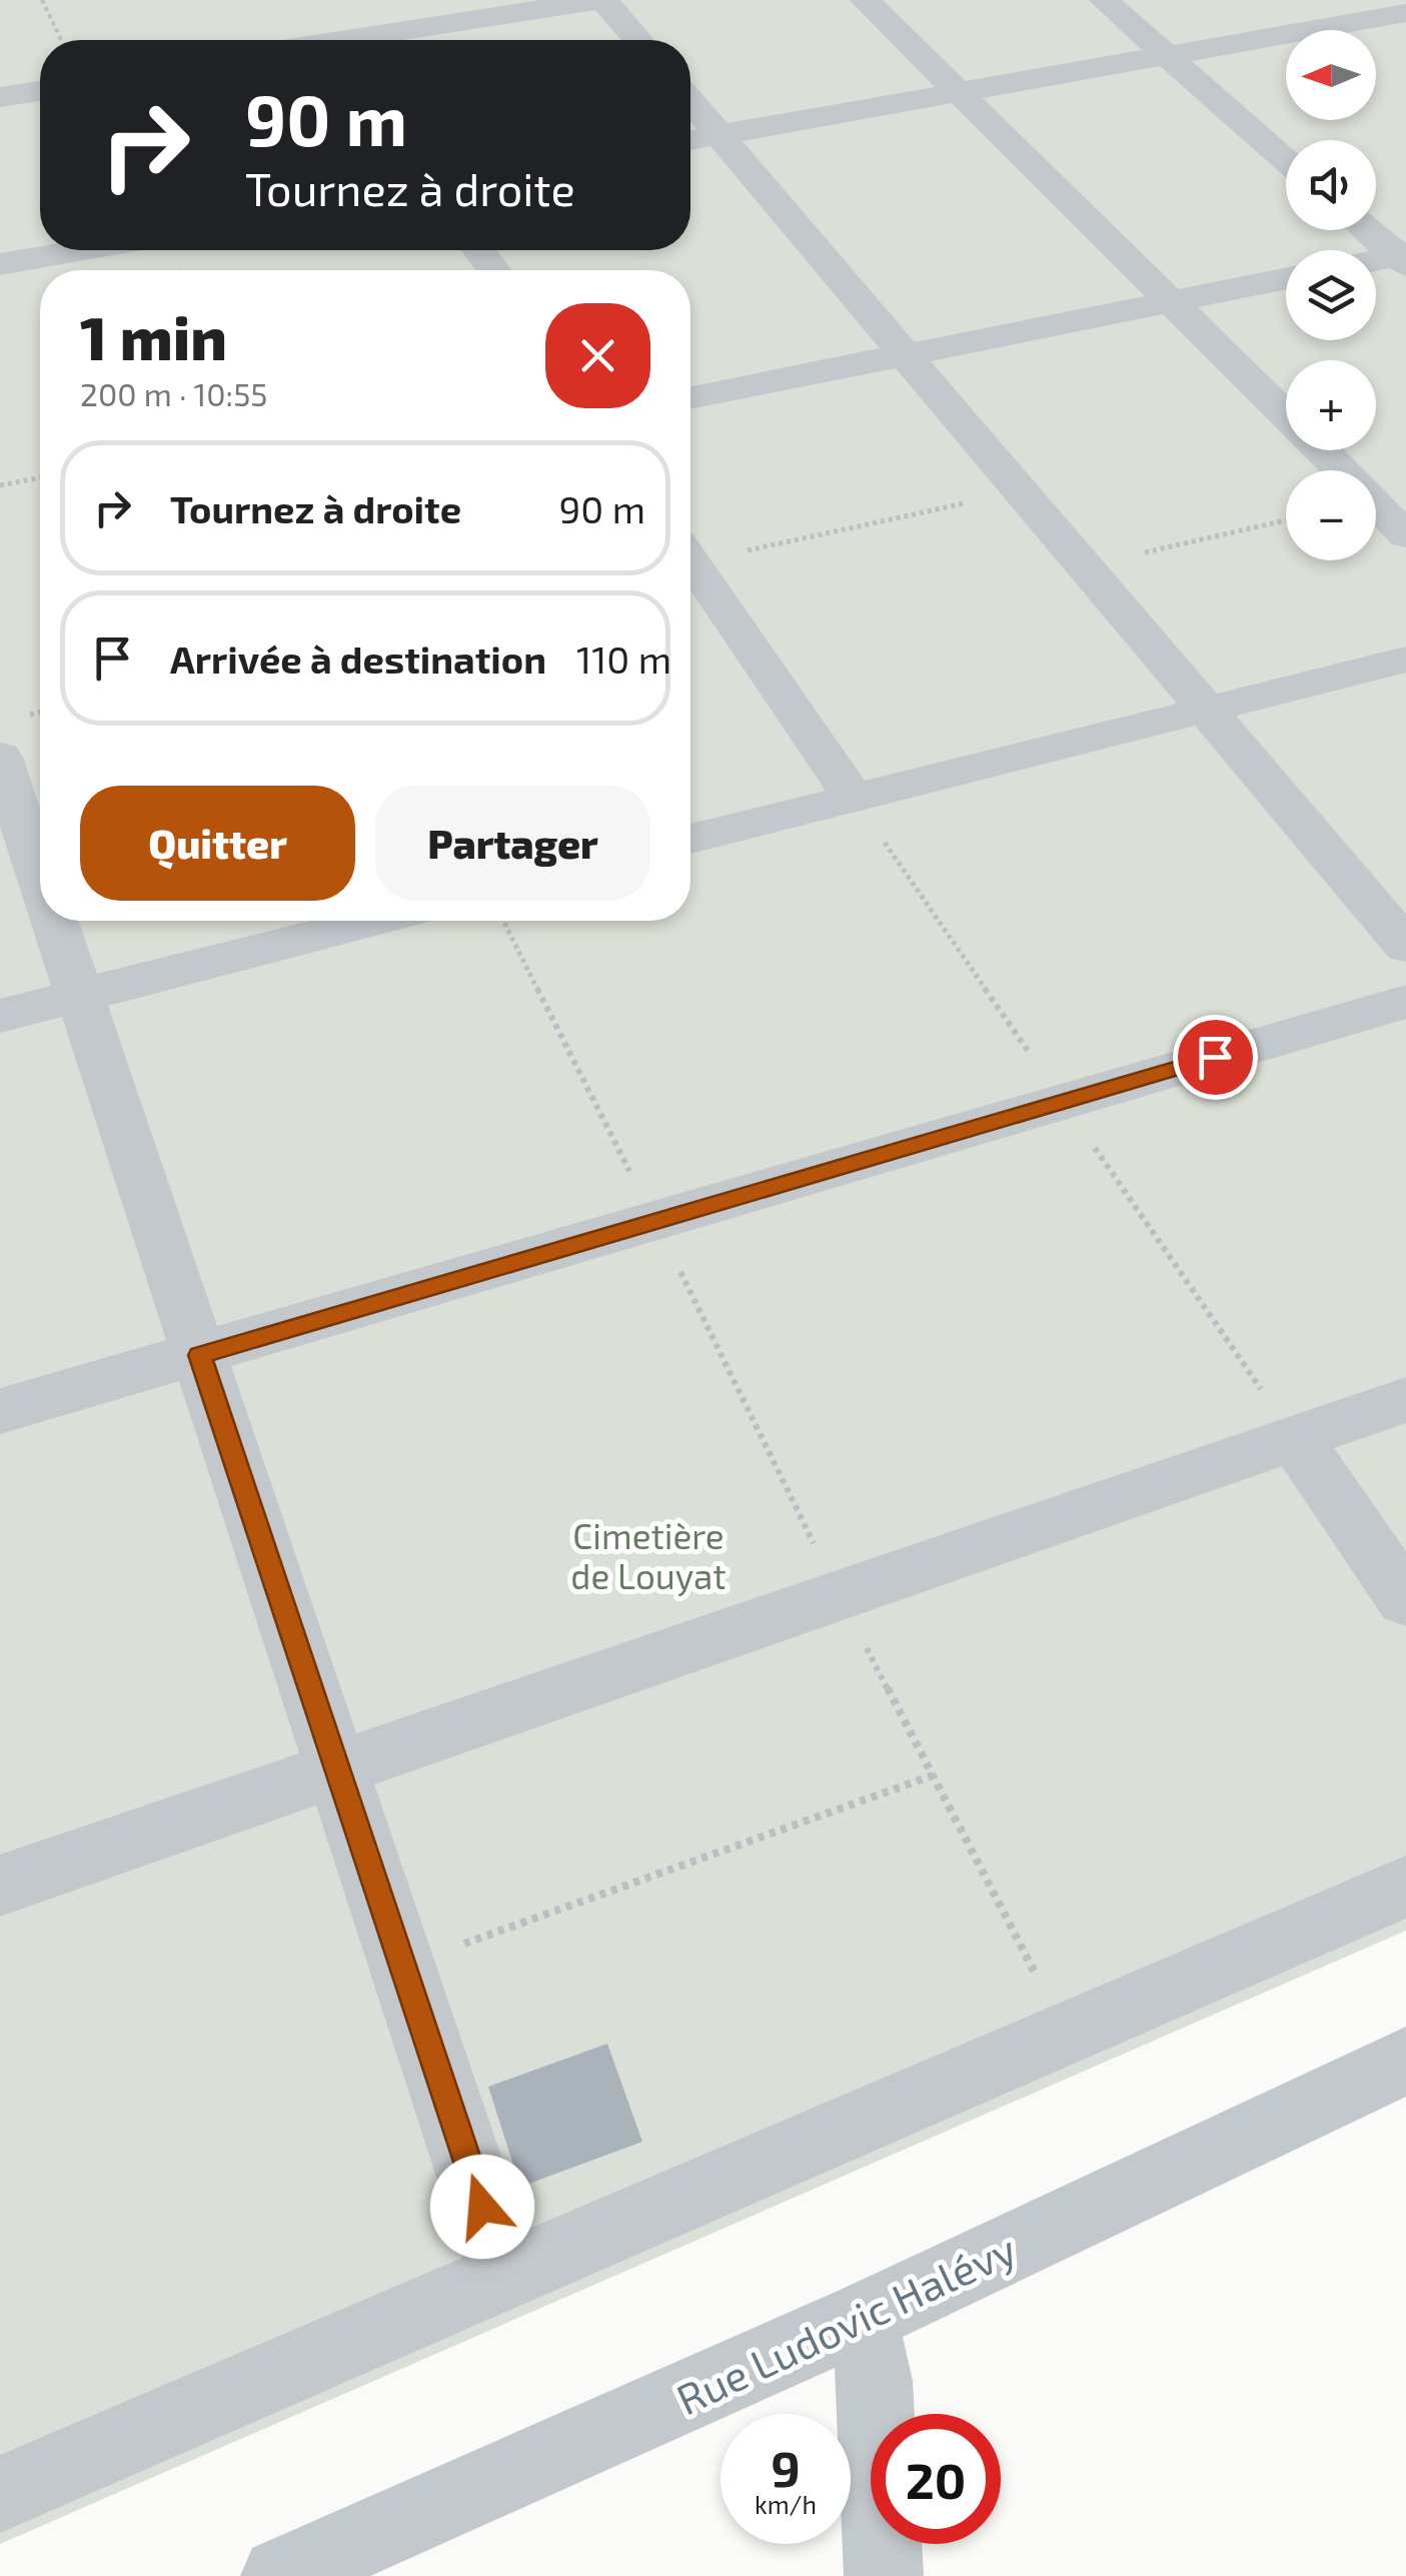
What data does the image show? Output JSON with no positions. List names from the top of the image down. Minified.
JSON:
{"streets":{"street":["Rue Ludovic Halévy"]},"parks":["Cimetière de Louyat"],"north":"left","page":{"map_buttons":["+","−"],"turn":["90 m","Tournez à droite"],"heading":["1 min","200 m · 10:55"],"list":[{"name":"Tournez à droite","value":"90 m"},{"name":"Arrivée à destination","value":"110 m"}],"buttons":["Quitter","Partager"],"speed":"9 km/h","limit":"20"}}
